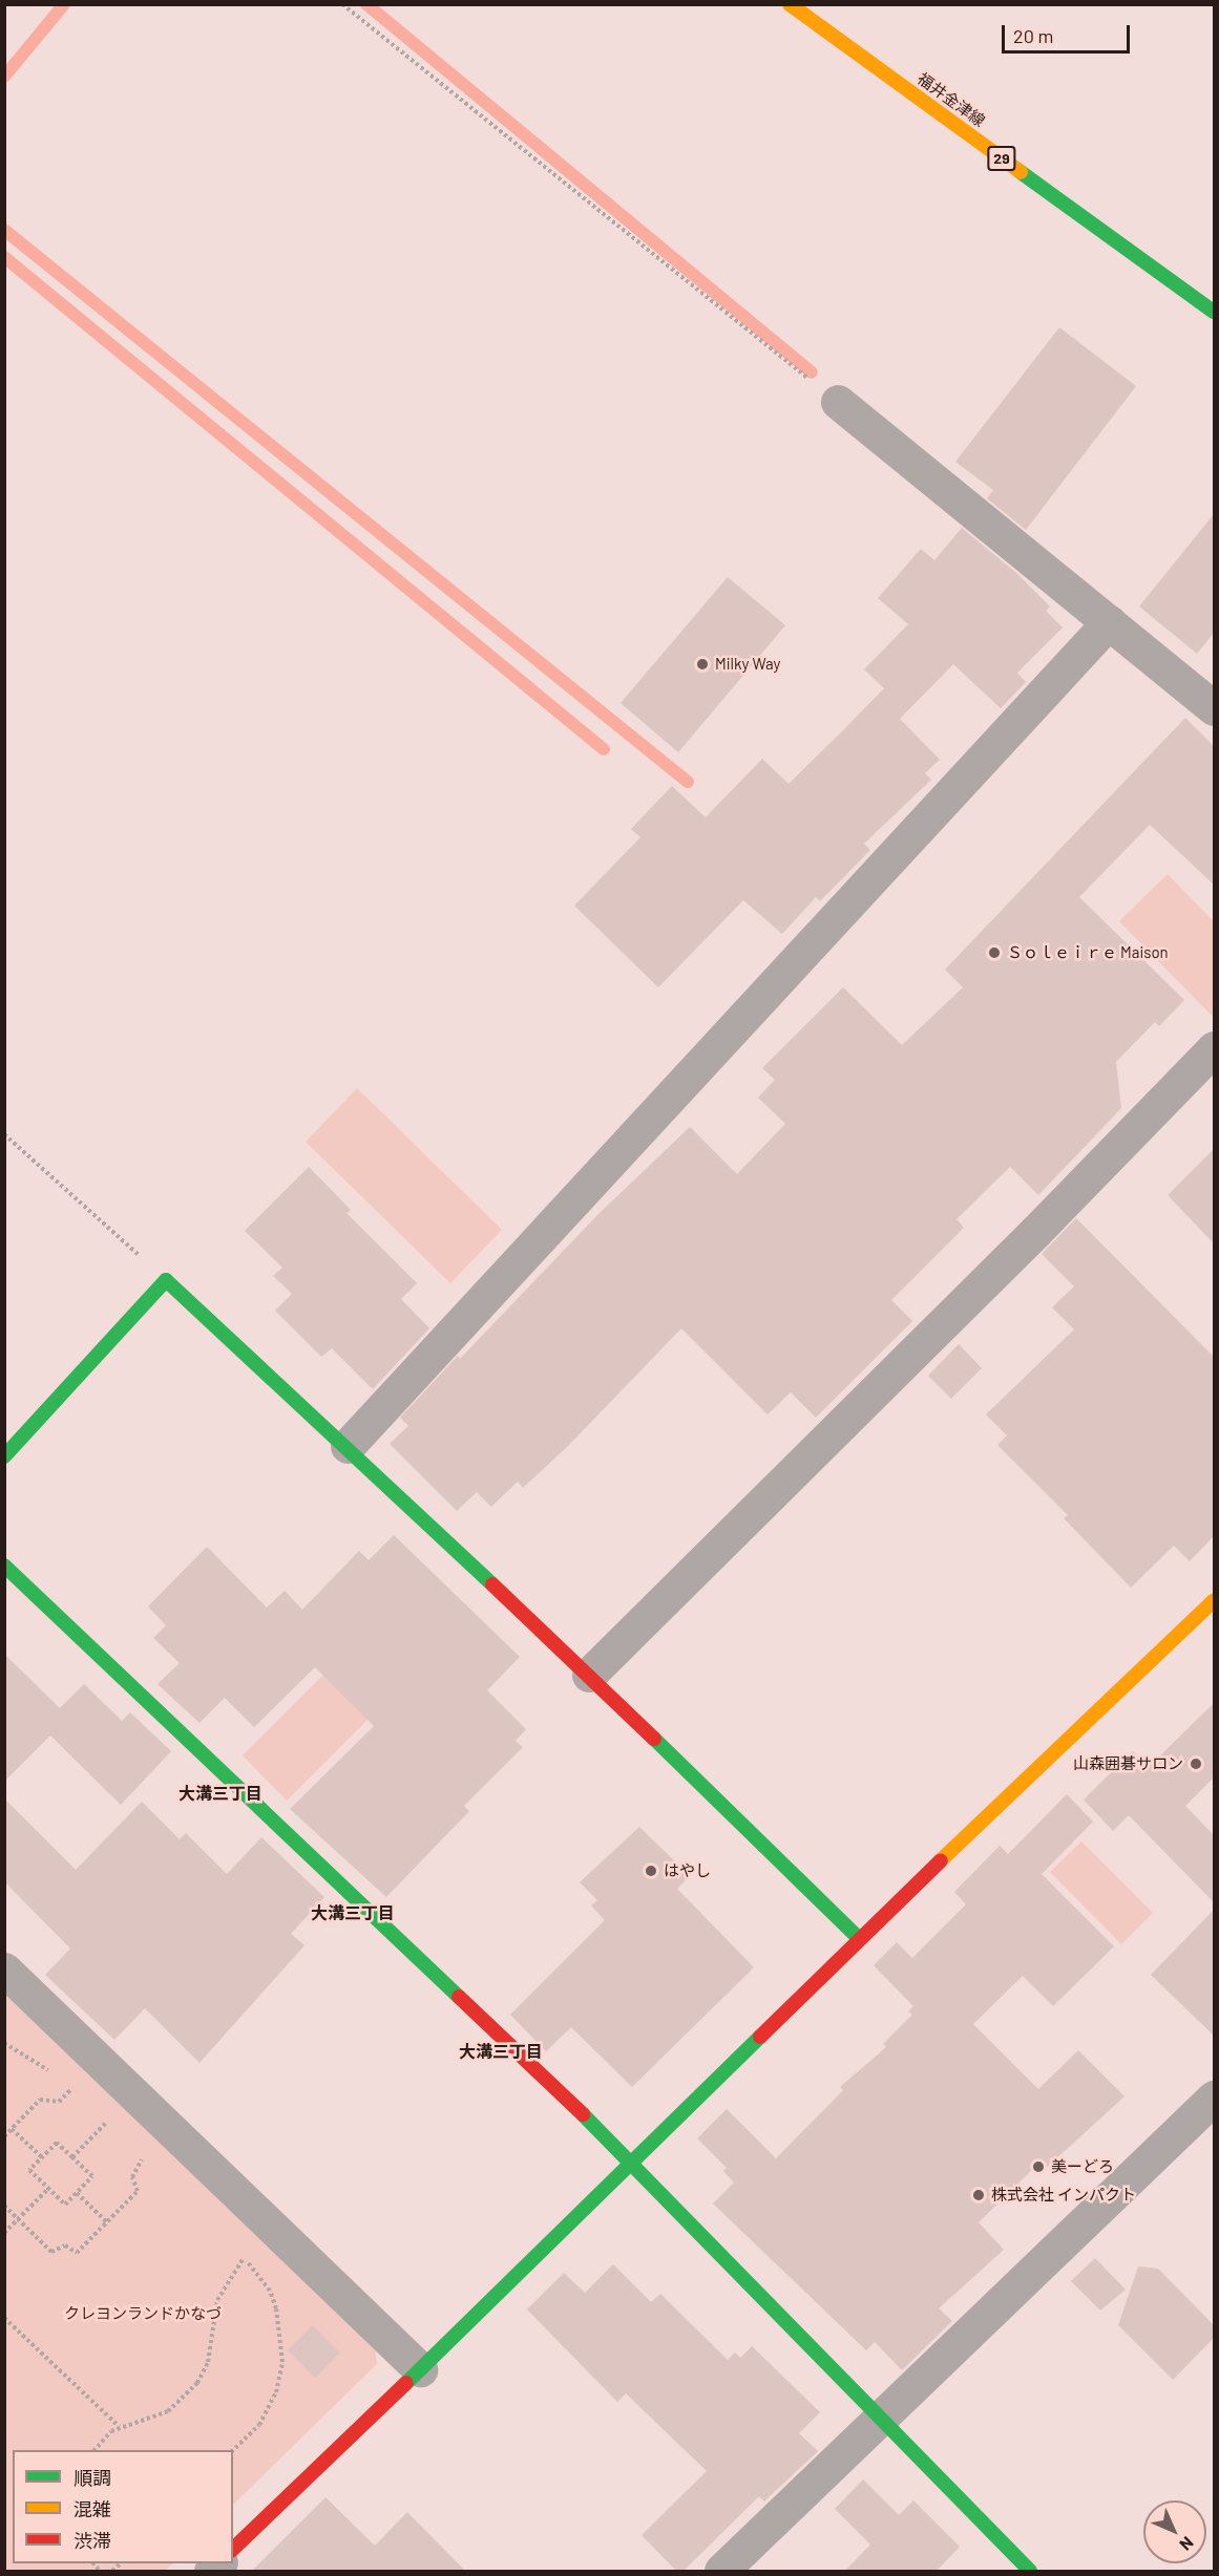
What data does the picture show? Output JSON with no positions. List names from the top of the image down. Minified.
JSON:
{"streets":{"street":["福井金津線","29"]},"districts":["大溝三丁目","大溝三丁目","大溝三丁目"],"parks":["クレヨンランドかなづ"],"places":["Milky Way","Ｓｏｌｅｉｒｅ Maison","山森囲碁サロン","はやし","美ーどろ","株式会社 インパクト"],"legend":["順調","混雑","渋滞"],"scale_bar":"20 m","north":"bottom right"}
